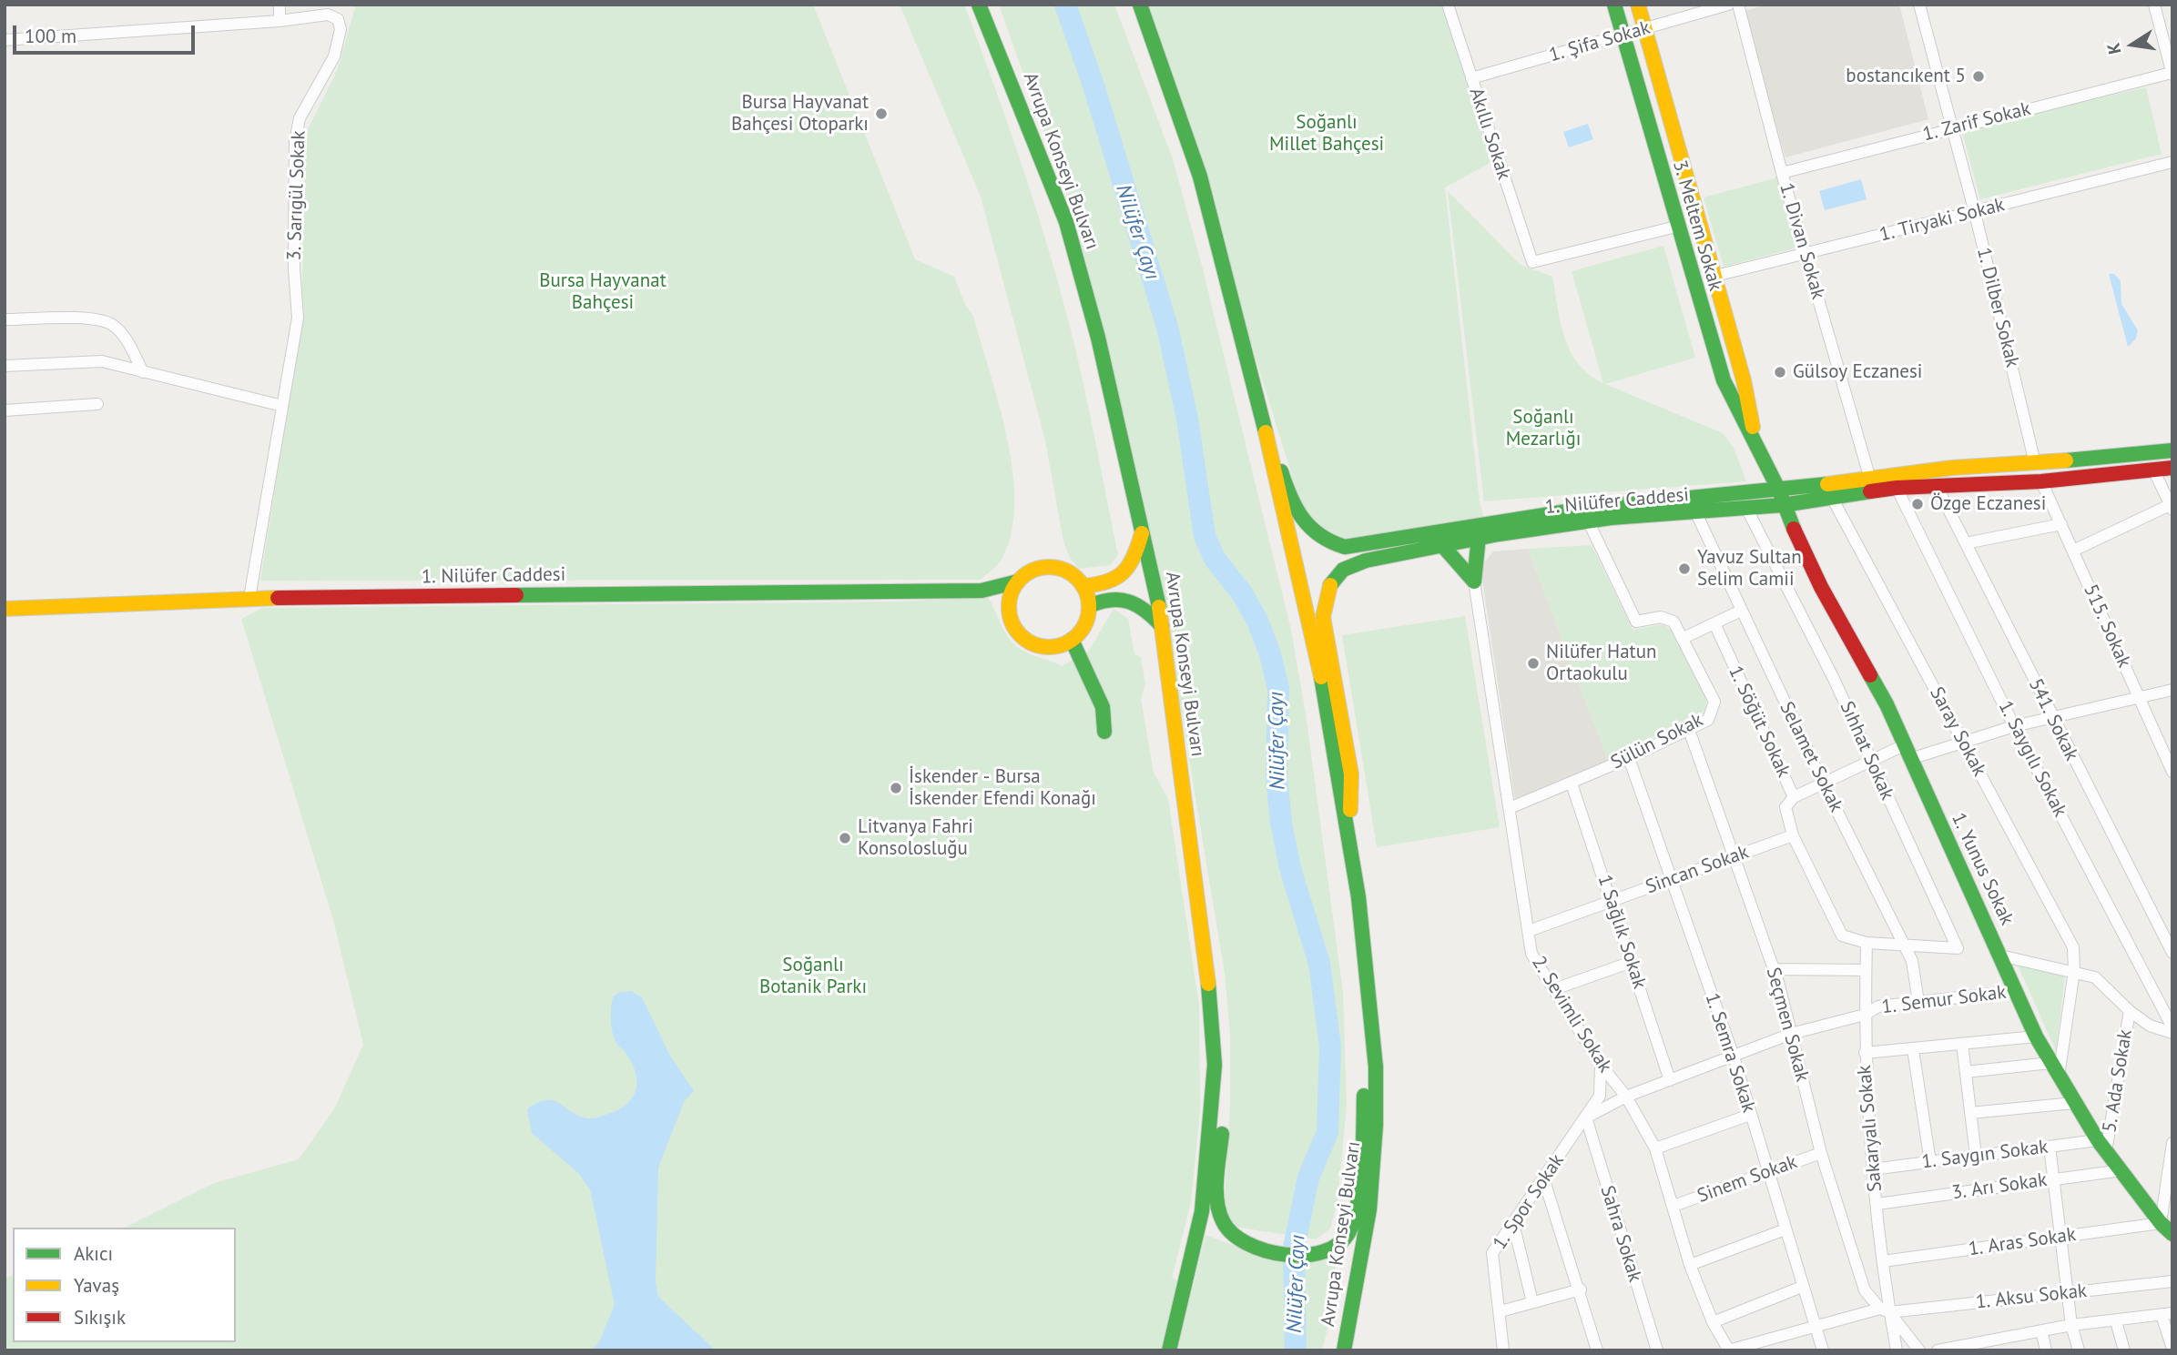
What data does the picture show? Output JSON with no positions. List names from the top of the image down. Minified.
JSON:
{"streets":{"main road":["Avrupa Konseyi Bulvarı","3. Meltem Sokak","1. Nilüfer Caddesi","1. Yunus Sokak"],"street":["1. Şifa Sokak","1. Zarif Sokak","Akıllı Sokak","3. Sarıgül Sokak","1. Tiryaki Sokak","1. Divan Sokak","1. Dilber Sokak","515. Sokak","541. Sokak","1. Söğüt Sokak","Saray Sokak","Sülün Sokak","Sıhhat Sokak","Selamet Sokak","1. Saygılı Sokak","Sincan Sokak","1 Sağlık Sokak","1. Semur Sokak","2. Sevimli Sokak","Seçmen Sokak","1. Semra Sokak","5. Ada Sokak","Sakaryalı Sokak","1. Saygın Sokak","Sinem Sokak","3. Arı Sokak","1. Spor Sokak","Sahra Sokak","1. Aras Sokak","1. Aksu Sokak"]},"crossings":[["1. Şifa Sokak","Akıllı Sokak"],["1. Şifa Sokak","3. Meltem Sokak"],["1. Zarif Sokak","1. Divan Sokak"],["1. Zarif Sokak","1. Dilber Sokak"],["Akıllı Sokak","3. Meltem Sokak"],["Avrupa Konseyi Bulvarı","1. Nilüfer Caddesi"],["3. Sarıgül Sokak","1. Nilüfer Caddesi"],["1. Tiryaki Sokak","3. Meltem Sokak"],["1. Tiryaki Sokak","1. Divan Sokak"],["1. Tiryaki Sokak","1. Dilber Sokak"],["3. Meltem Sokak","1. Nilüfer Caddesi"],["3. Meltem Sokak","1. Yunus Sokak"],["1. Divan Sokak","1. Nilüfer Caddesi"],["1. Dilber Sokak","1. Nilüfer Caddesi"],["1. Nilüfer Caddesi","515. Sokak"],["1. Nilüfer Caddesi","541. Sokak"],["1. Nilüfer Caddesi","Saray Sokak"],["1. Nilüfer Caddesi","Sülün Sokak"],["1. Nilüfer Caddesi","Sıhhat Sokak"],["1. Nilüfer Caddesi","Selamet Sokak"],["1. Nilüfer Caddesi","1. Saygılı Sokak"],["1. Nilüfer Caddesi","1. Yunus Sokak"],["1. Söğüt Sokak","Sıhhat Sokak"],["1. Söğüt Sokak","Selamet Sokak"],["1. Söğüt Sokak","Sincan Sokak"],["1. Söğüt Sokak","Sakaryalı Sokak"],["Saray Sokak","1. Yunus Sokak"],["Sülün Sokak","1 Sağlık Sokak"],["Sülün Sokak","2. Sevimli Sokak"],["Sülün Sokak","Seçmen Sokak"],["Sülün Sokak","1. Semra Sokak"],["Sıhhat Sokak","Selamet Sokak"],["Selamet Sokak","1. Semur Sokak"],["1. Yunus Sokak","1. Semur Sokak"],["1. Yunus Sokak","5. Ada Sokak"],["1. Yunus Sokak","1. Saygın Sokak"],["1. Yunus Sokak","3. Arı Sokak"],["1. Yunus Sokak","1. Aras Sokak"],["Sincan Sokak","1 Sağlık Sokak"],["Sincan Sokak","2. Sevimli Sokak"],["Sincan Sokak","Seçmen Sokak"],["Sincan Sokak","1. Semra Sokak"],["1 Sağlık Sokak","1. Semur Sokak"],["1. Semur Sokak","2. Sevimli Sokak"],["1. Semur Sokak","Seçmen Sokak"],["1. Semur Sokak","1. Semra Sokak"],["1. Semur Sokak","Sakaryalı Sokak"],["1. Semur Sokak","1. Spor Sokak"],["1. Semur Sokak","Sahra Sokak"],["2. Sevimli Sokak","Sinem Sokak"],["2. Sevimli Sokak","1. Spor Sokak"],["2. Sevimli Sokak","1. Aksu Sokak"],["Seçmen Sokak","Sakaryalı Sokak"],["Seçmen Sokak","Sinem Sokak"],["Seçmen Sokak","1. Aksu Sokak"],["1. Semra Sokak","Sinem Sokak"],["1. Semra Sokak","1. Aksu Sokak"],["5. Ada Sokak","1. Saygın Sokak"],["Sakaryalı Sokak","1. Saygın Sokak"],["Sakaryalı Sokak","3. Arı Sokak"],["Sakaryalı Sokak","1. Aras Sokak"],["Sakaryalı Sokak","1. Aksu Sokak"],["1. Spor Sokak","Sahra Sokak"]],"water":["Nilüfer Çayı"],"parks":["Soğanlı Millet Bahçesi","Bursa Hayvanat Bahçesi","Soğanlı Mezarlığı","Soğanlı Botanik Parkı"],"places":["bostancıkent 5","Bursa Hayvanat Bahçesi Otoparkı","Gülsoy Eczanesi","Özge Eczanesi","Yavuz Sultan Selim Camii","Nilüfer Hatun Ortaokulu","İskender - Bursa İskender Efendi Konağı","Litvanya Fahri Konsolosluğu"],"legend":["Akıcı","Yavaş","Sıkışık"],"scale_bar":"100 m","north":"left"}
